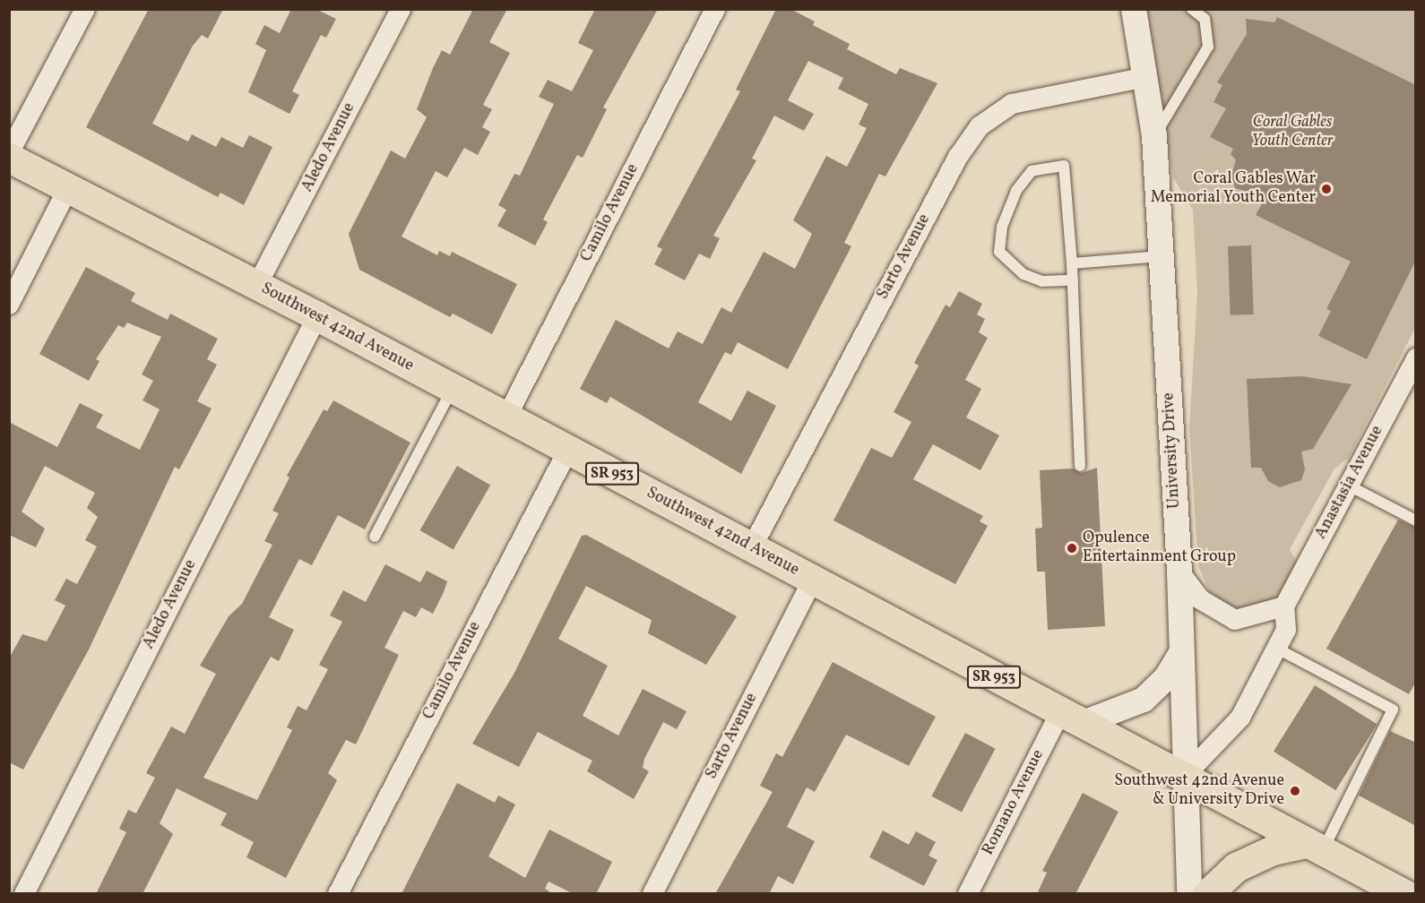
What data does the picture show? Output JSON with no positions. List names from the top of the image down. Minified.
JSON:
{"streets":{"main road":["Southwest 42nd Avenue","SR 953"],"street":["Aledo Avenue","Camilo Avenue","Sarto Avenue","University Drive","Anastasia Avenue","Romano Avenue"]},"crossings":[["Aledo Avenue","Southwest 42nd Avenue"],["Camilo Avenue","Southwest 42nd Avenue"],["Sarto Avenue","Southwest 42nd Avenue"],["Sarto Avenue","University Drive"],["Southwest 42nd Avenue","University Drive"],["Southwest 42nd Avenue","Anastasia Avenue"],["Southwest 42nd Avenue","Romano Avenue"],["University Drive","Anastasia Avenue"]],"parks":["Coral Gables Youth Center"],"places":["Coral Gables War Memorial Youth Center","Opulence Entertainment Group","Southwest 42nd Avenue & University Drive"]}
